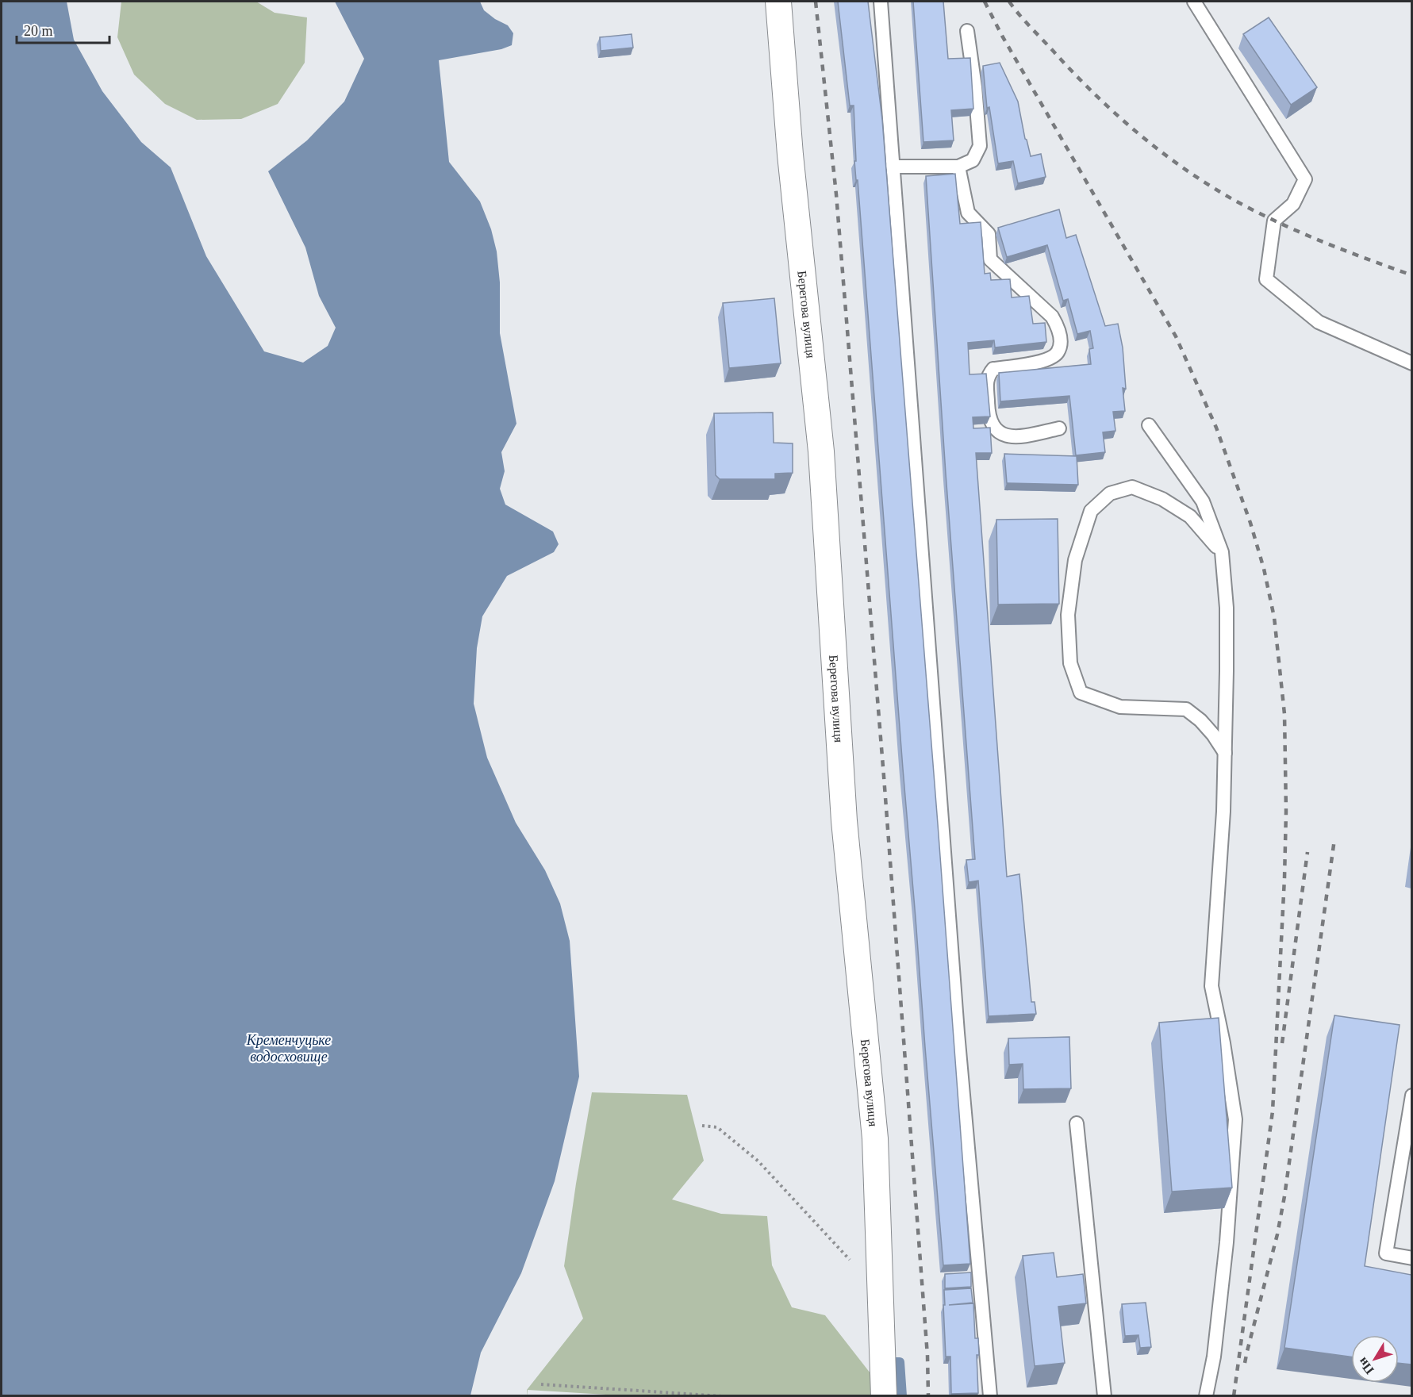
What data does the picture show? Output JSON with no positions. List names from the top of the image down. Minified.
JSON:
{"streets":{"street":["Берегова вулиця"]},"water":["Кременчуцьке водосховище"],"scale_bar":"20 m","north":"bottom left"}
